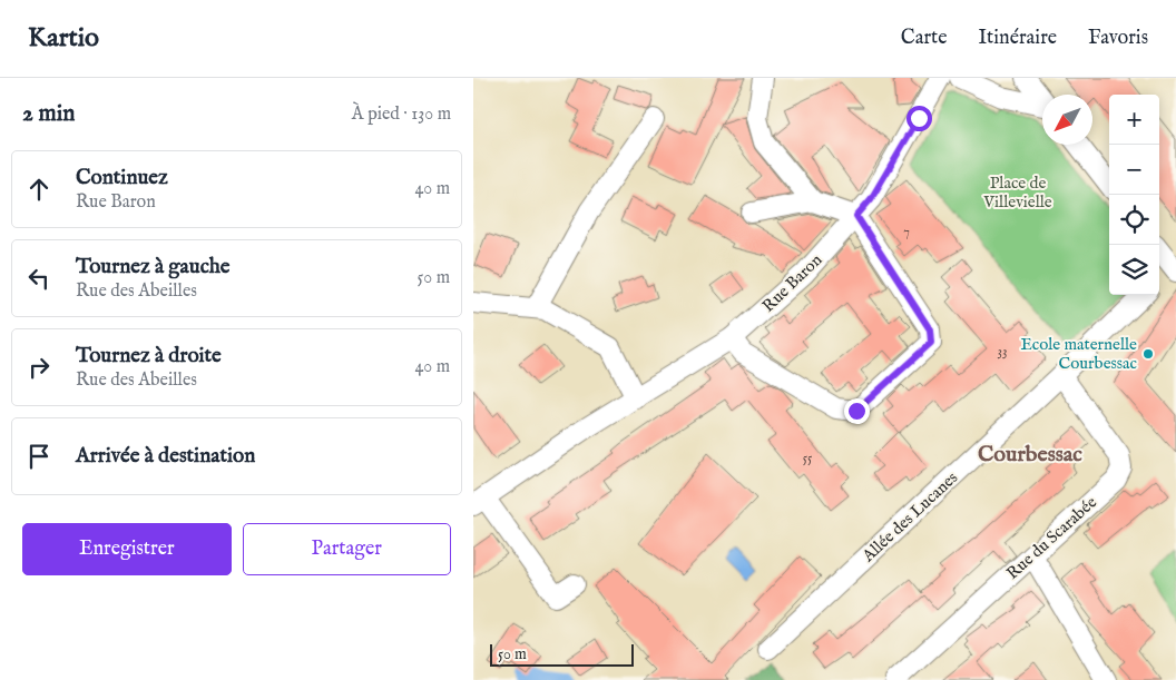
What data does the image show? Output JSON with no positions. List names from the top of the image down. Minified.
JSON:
{"streets":{"street":["Rue Baron","Allée des Lucanes","Rue du Scarabée"]},"crossings":[["Allée des Lucanes","Rue du Scarabée"]],"districts":["Courbessac"],"parks":["Place de Villevielle"],"places":["Ecole maternelle Courbessac"],"house_numbers":["7","33","55"],"scale_bar":"50 m","north":"bottom left","page":{"header":"Kartio","nav":["Carte","Itinéraire","Favoris"],"heading":["2 min","À pied · 130 m"],"map_buttons":["+","−"],"list":[["Continuez","Rue Baron","40 m"],["Tournez à gauche","Rue des Abeilles","50 m"],["Tournez à droite","Rue des Abeilles","40 m"],"Arrivée à destination"],"buttons":["Enregistrer","Partager"],"scale":"50 m"}}
